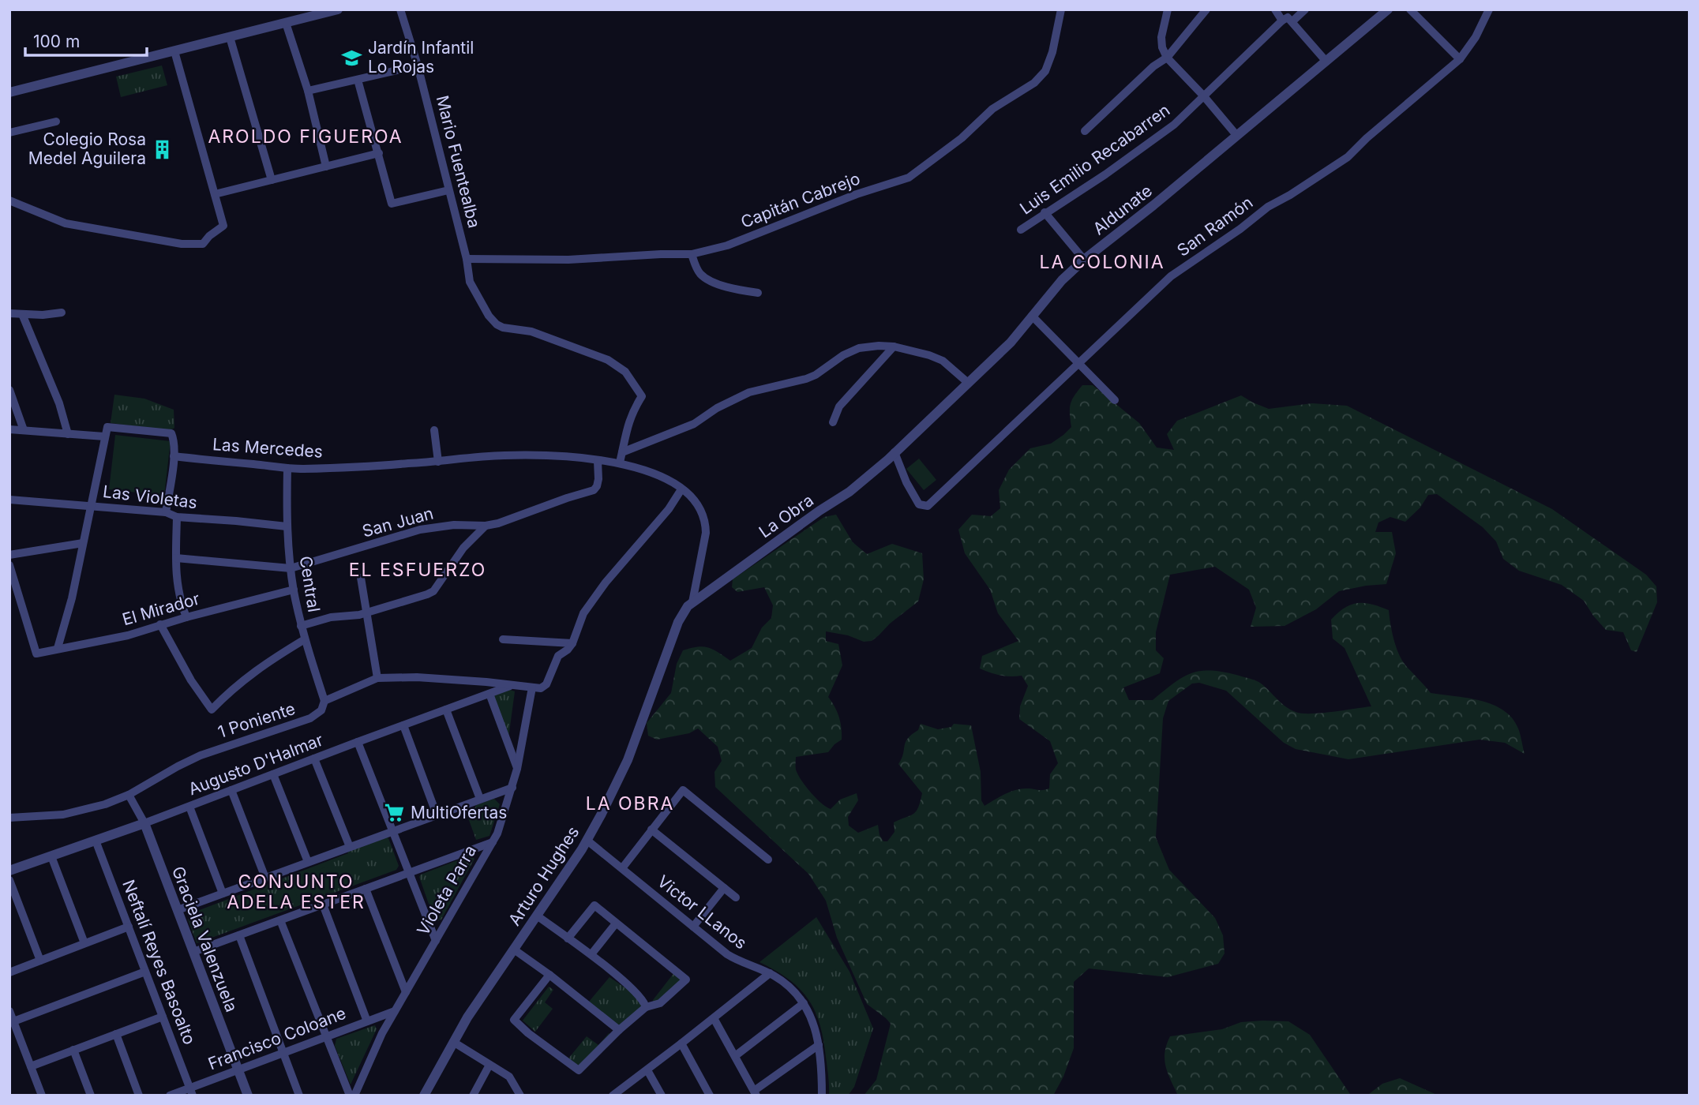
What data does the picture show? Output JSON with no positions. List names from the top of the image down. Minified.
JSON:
{"streets":{"street":["Luis Emilio Recabarren","Mario Fuentealba","Capitán Cabrejo","Aldunate","San Ramón","Las Mercedes","Las Violetas","La Obra","San Juan","Central","El Mirador","1 Poniente","Augusto D'Halmar","Arturo Hughes","Violeta Parra","Victor LLanos","Graciela Valenzuela","Neftalí Reyes Basoalto","Francisco Coloane"]},"crossings":[["Mario Fuentealba","Capitán Cabrejo"],["Aldunate","San Ramón"],["Aldunate","La Obra"],["San Ramón","La Obra"],["Las Mercedes","La Obra"],["Las Mercedes","San Juan"],["Las Mercedes","Central"],["Las Mercedes","Arturo Hughes"],["Las Violetas","Central"],["La Obra","Arturo Hughes"],["San Juan","Central"],["Central","El Mirador"],["Central","1 Poniente"],["1 Poniente","Augusto D'Halmar"],["1 Poniente","Violeta Parra"],["1 Poniente","Graciela Valenzuela"],["Augusto D'Halmar","Graciela Valenzuela"],["Augusto D'Halmar","Neftalí Reyes Basoalto"],["Arturo Hughes","Victor LLanos"],["Violeta Parra","Francisco Coloane"],["Graciela Valenzuela","Francisco Coloane"],["Neftalí Reyes Basoalto","Francisco Coloane"]],"districts":["AROLDO FIGUEROA","LA COLONIA","EL ESFUERZO","LA OBRA","CONJUNTO ADELA ESTER"],"places":{"school or university":["Jardín Infantil Lo Rojas"],"building":["Colegio Rosa Medel Aguilera"],"supermarket":["MultiOfertas"]},"scale_bar":"100 m"}
